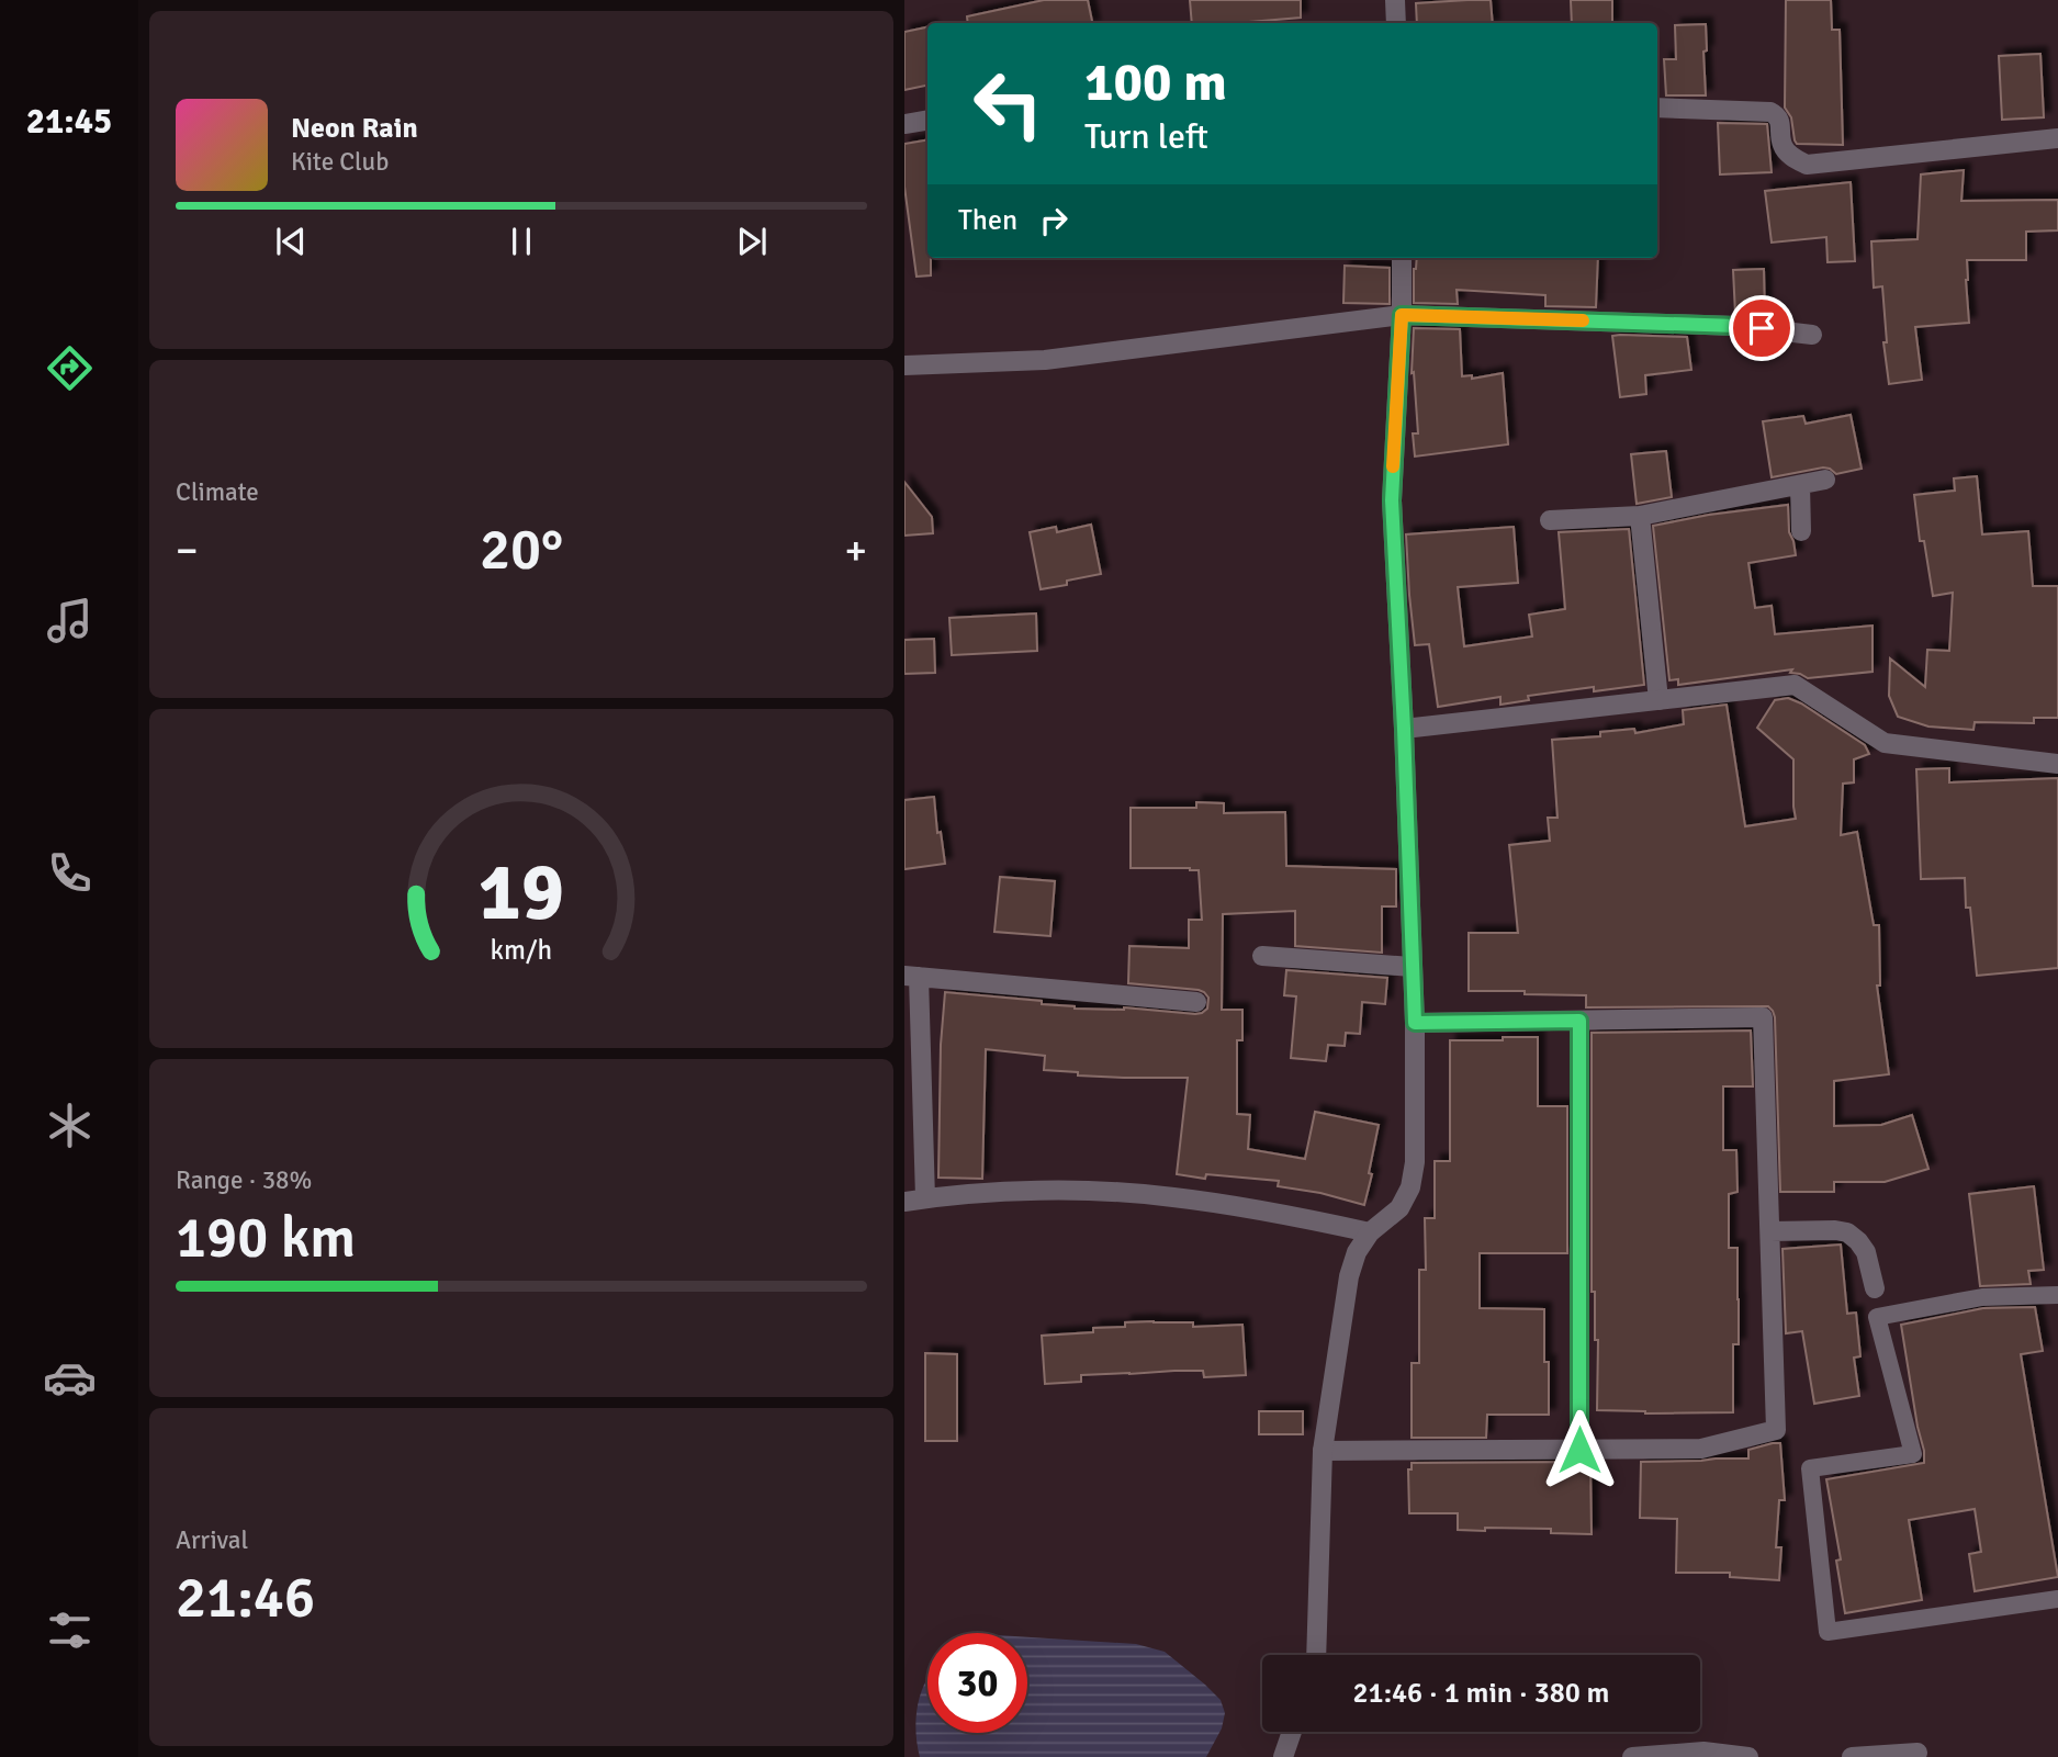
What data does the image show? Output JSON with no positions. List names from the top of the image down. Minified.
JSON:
{"page":{"tabs":"21:45","turn":["100 m","Turn left"],"song":["Neon Rain","Kite Club"],"then":"Then","tile":["Climate",["Range · 38%","190 km"],["Arrival","21:46"]],"heat":["−","20°","+"],"limit":"30","trip":"21:46 · 1 min · 380 m","gauge":["19","km/h"]}}
